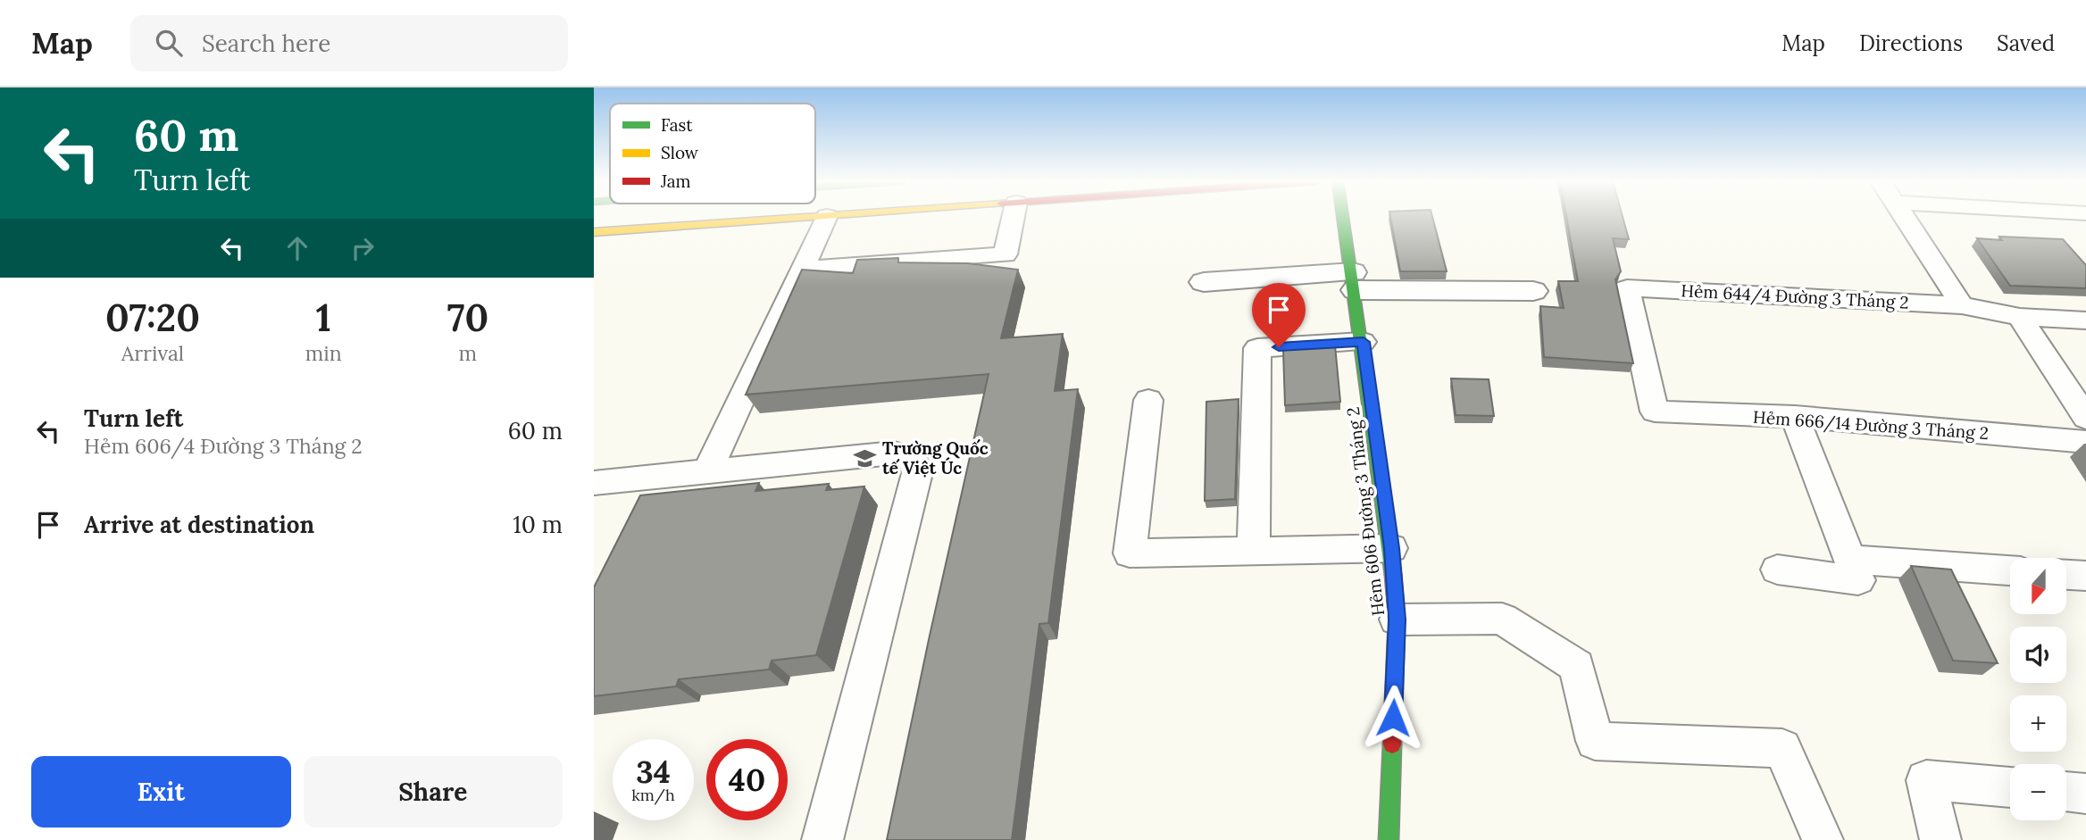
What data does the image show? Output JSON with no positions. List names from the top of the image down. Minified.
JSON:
{"streets":{"main road":["Hẻm 606 Đường 3 Tháng 2"],"lane":["Hẻm 644/4 Đường 3 Tháng 2","Hẻm 666/14 Đường 3 Tháng 2"]},"crossings":[["Hẻm 644/4 Đường 3 Tháng 2","Hẻm 666/14 Đường 3 Tháng 2"]],"places":{"school or university":["Trường Quốc tế Việt Úc"]},"legend":["Fast","Slow","Jam"],"north":"bottom","page":{"header":"Map","search":"Search here","nav":["Map","Directions","Saved"],"turn":["60 m","Turn left"],"eta":["07:20","Arrival","1","min","70","m"],"list":[{"name":"Turn left","note":"Hẻm 606/4 Đường 3 Tháng 2","value":"60 m"},{"name":"Arrive at destination","value":"10 m"}],"map_buttons":["+","−"],"speed":"34 km/h","limit":"40","buttons":["Exit","Share"]}}
